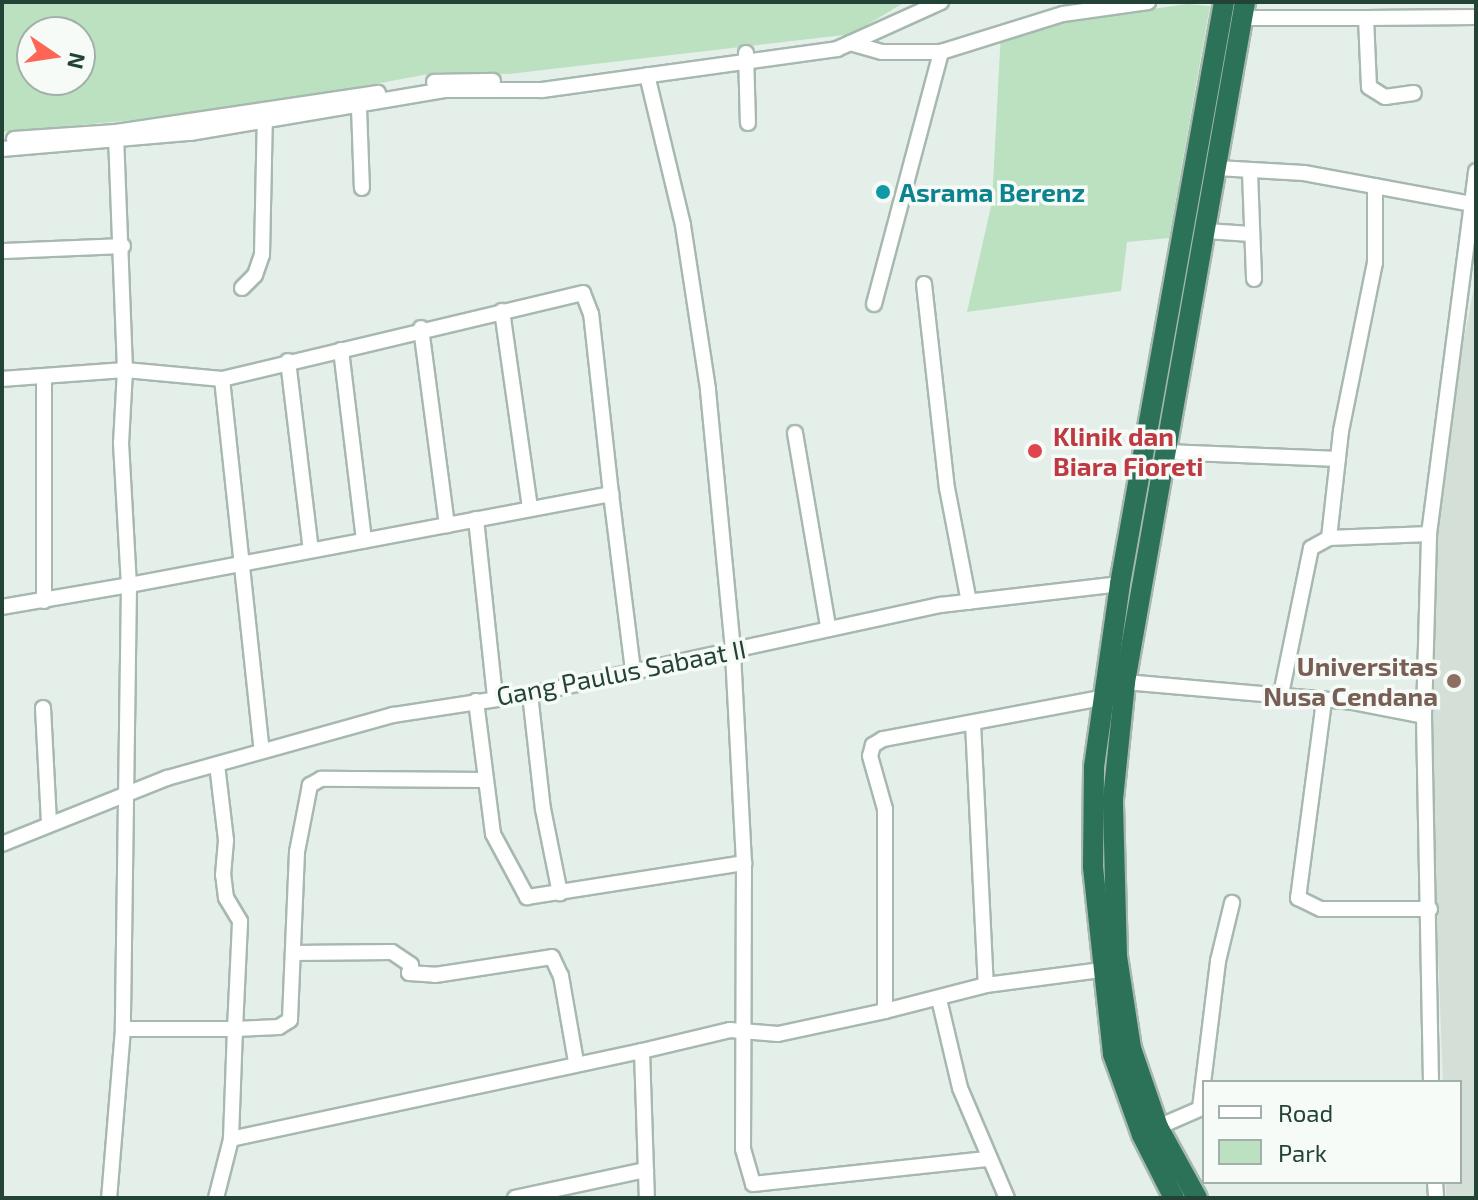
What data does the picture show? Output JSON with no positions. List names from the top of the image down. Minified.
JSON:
{"streets":{"street":["Gang Paulus Sabaat II"]},"places":["Asrama Berenz","Klinik dan Biara Fioreti","Universitas Nusa Cendana"],"legend":["Road","Park"],"north":"right"}
